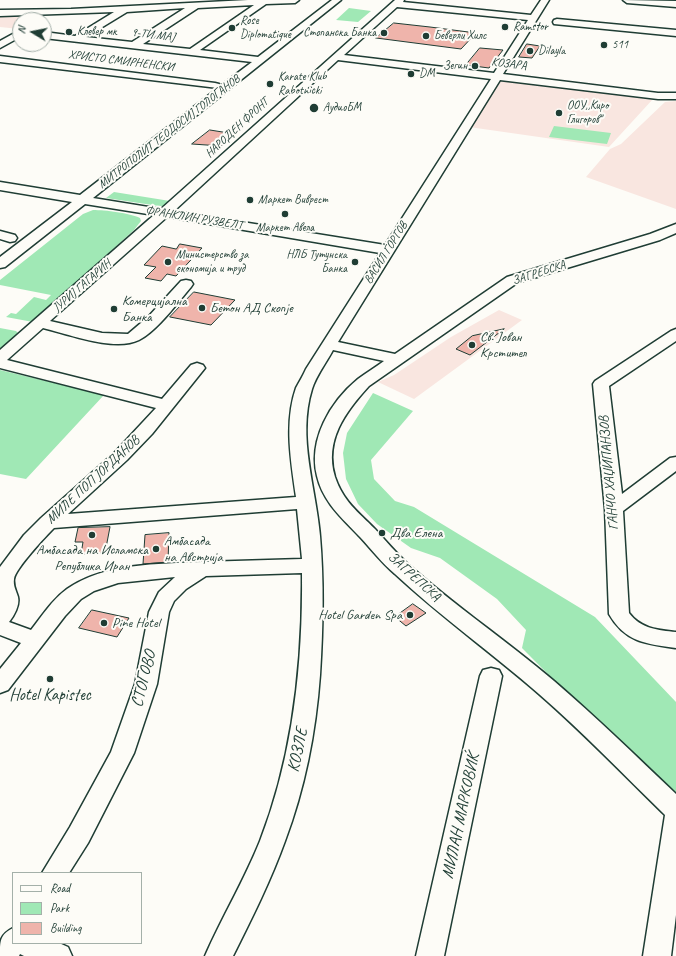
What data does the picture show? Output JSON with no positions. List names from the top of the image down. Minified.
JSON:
{"streets":{"street":["9-ТИ МАЈ","ХРИСТО СМИРНЕНСКИ","КОЗАРА","НАРОДЕН ФРОНТ","МИТРОПОЛИТ ТЕОДОСИЈ ГОЛОГАНОВ","ФРАНКЛИН РУЗВЕЛТ","ВАСИЛ ЃОРГОВ","ЗАГРЕБСКА","ЈУРИЈ ГАГАРИН","ГАНЧО ХАЏИПАНЗОВ","МИЛЕ ПОП ЈОРДАНОВ","ЗАГРЕПСКА","СТОГОВО","КОЗЛЕ","МИЛАН МАРКОВИЌ"]},"crossings":[["9-ТИ МАЈ","МИТРОПОЛИТ ТЕОДОСИЈ ГОЛОГАНОВ"],["КОЗАРА","НАРОДЕН ФРОНТ"],["КОЗАРА","ВАСИЛ ЃОРГОВ"],["НАРОДЕН ФРОНТ","ФРАНКЛИН РУЗВЕЛТ"],["НАРОДЕН ФРОНТ","ЈУРИЈ ГАГАРИН"],["МИТРОПОЛИТ ТЕОДОСИЈ ГОЛОГАНОВ","ФРАНКЛИН РУЗВЕЛТ"],["ФРАНКЛИН РУЗВЕЛТ","ВАСИЛ ЃОРГОВ"],["ФРАНКЛИН РУЗВЕЛТ","ЈУРИЈ ГАГАРИН"],["ВАСИЛ ЃОРГОВ","КОЗЛЕ"],["ЗАГРЕБСКА","ЗАГРЕПСКА"]],"places":["Ramstor","Rose Diplomatique","Клевер мк","Стопанска Банка","Беверли Хилс","511","Dilayla","Зегин","DM","Karate Klub Rabotnicki","АудиоБМ","ООУ,,Киро Глигоров''","Маркет Виврест","Маркет Авела","Министерство за економија и труд","НЛБ Тутунска Банка","Бетон АД Скопје","Комерцијална Банка","Св. Јован Крстител","Два Елена","Амбасада на Исламска Република Иран","Амбасада на Австрија","Hotel Garden Spa","Pine Hotel","Hotel Kapistec"],"legend":["Road","Park","Building"],"north":"left"}
